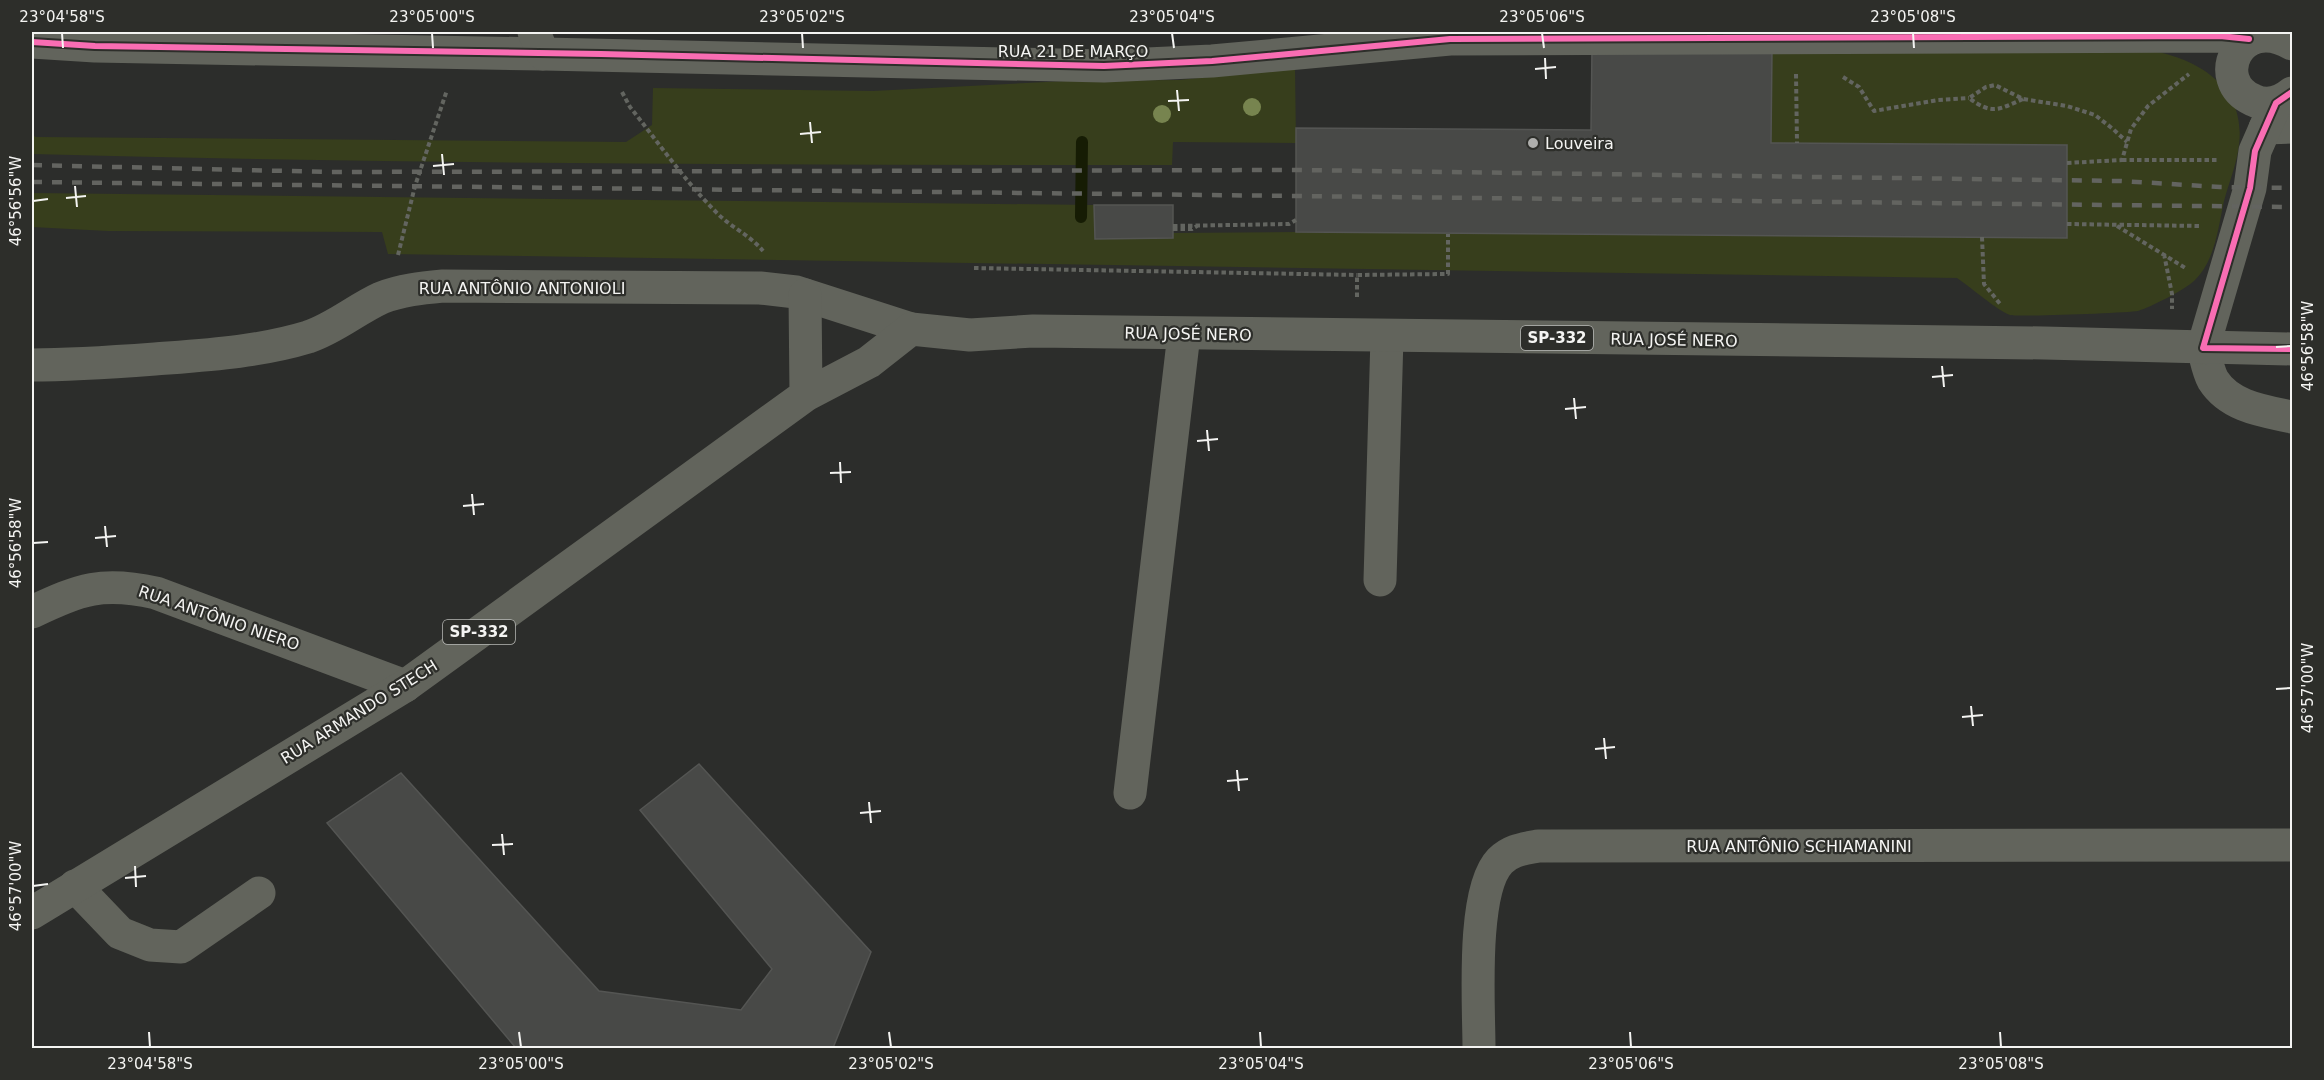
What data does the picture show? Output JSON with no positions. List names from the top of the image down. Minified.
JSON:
{"streets":{"main road":["RUA 21 DE MARÇO","RUA ANTÔNIO ANTONIOLI","RUA JOSÉ NERO","SP-332","RUA ANTÔNIO NIERO","RUA ARMANDO STECH","RUA ANTÔNIO SCHIAMANINI"]},"crossings":[["RUA ANTÔNIO ANTONIOLI","RUA JOSÉ NERO"],["RUA ANTÔNIO ANTONIOLI","RUA ARMANDO STECH"],["RUA JOSÉ NERO","RUA ARMANDO STECH"],["RUA ANTÔNIO NIERO","RUA ARMANDO STECH"]],"places":["Louveira"],"coordinates":["23°04'58\"S","23°05'00\"S","23°05'02\"S","23°05'04\"S","23°05'06\"S","23°05'08\"S","46°56'56\"W","46°56'58\"W","46°57'00\"W"]}
